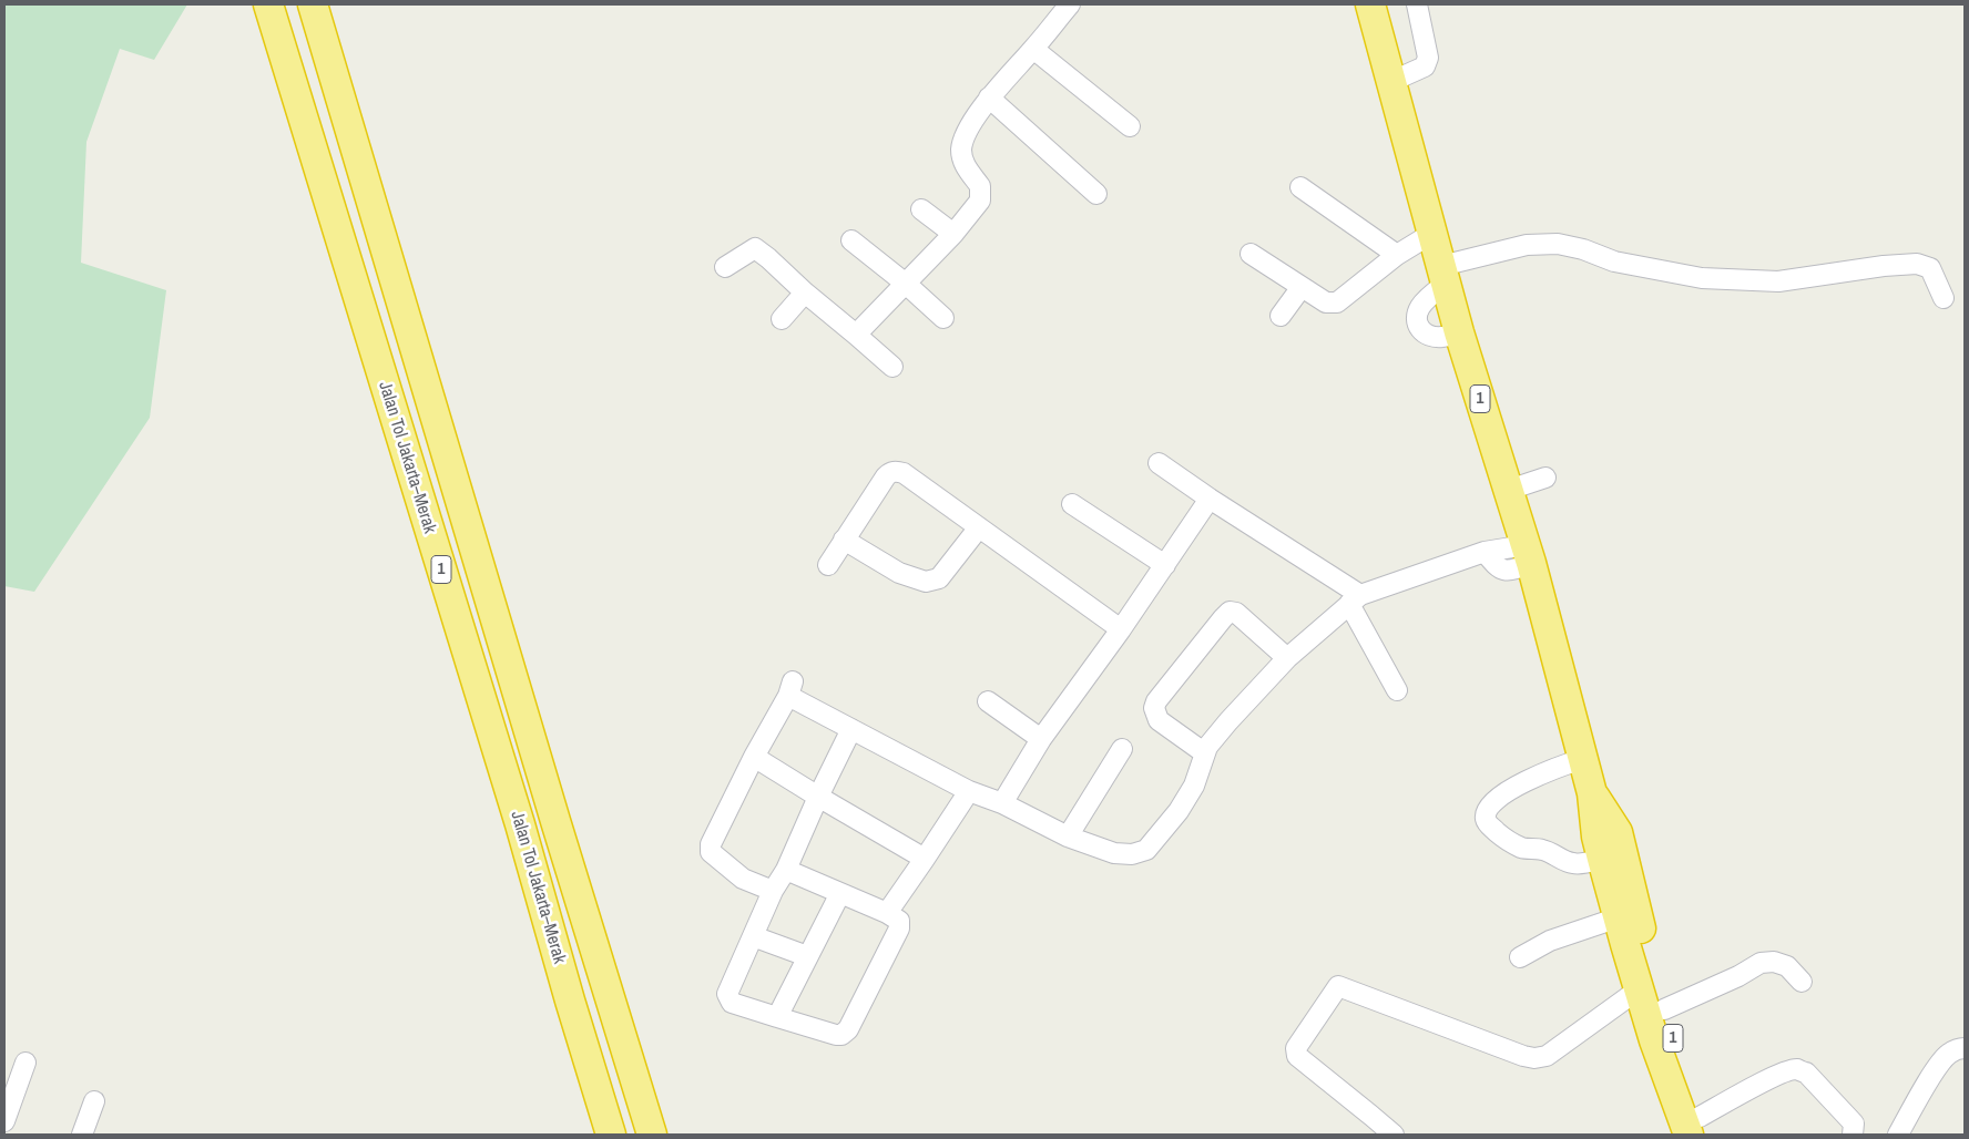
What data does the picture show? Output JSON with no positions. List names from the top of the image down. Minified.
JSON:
{"streets":{"highway":["1","Jalan Tol Jakarta–Merak"]}}
